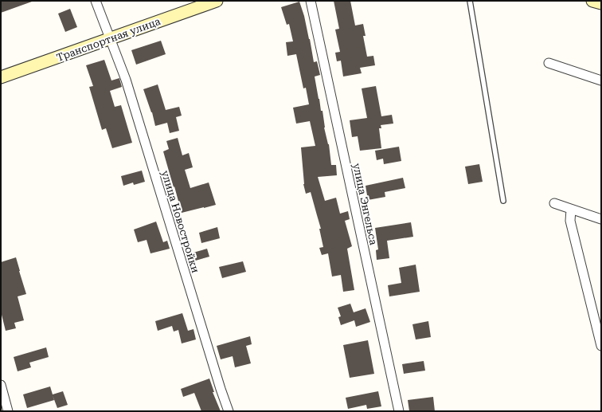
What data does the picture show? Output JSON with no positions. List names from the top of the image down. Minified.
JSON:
{"streets":{"street":["Транспортная улица","улица Энгельса","улица Новостройки"]},"crossings":[["Транспортная улица","улица Новостройки"]]}
